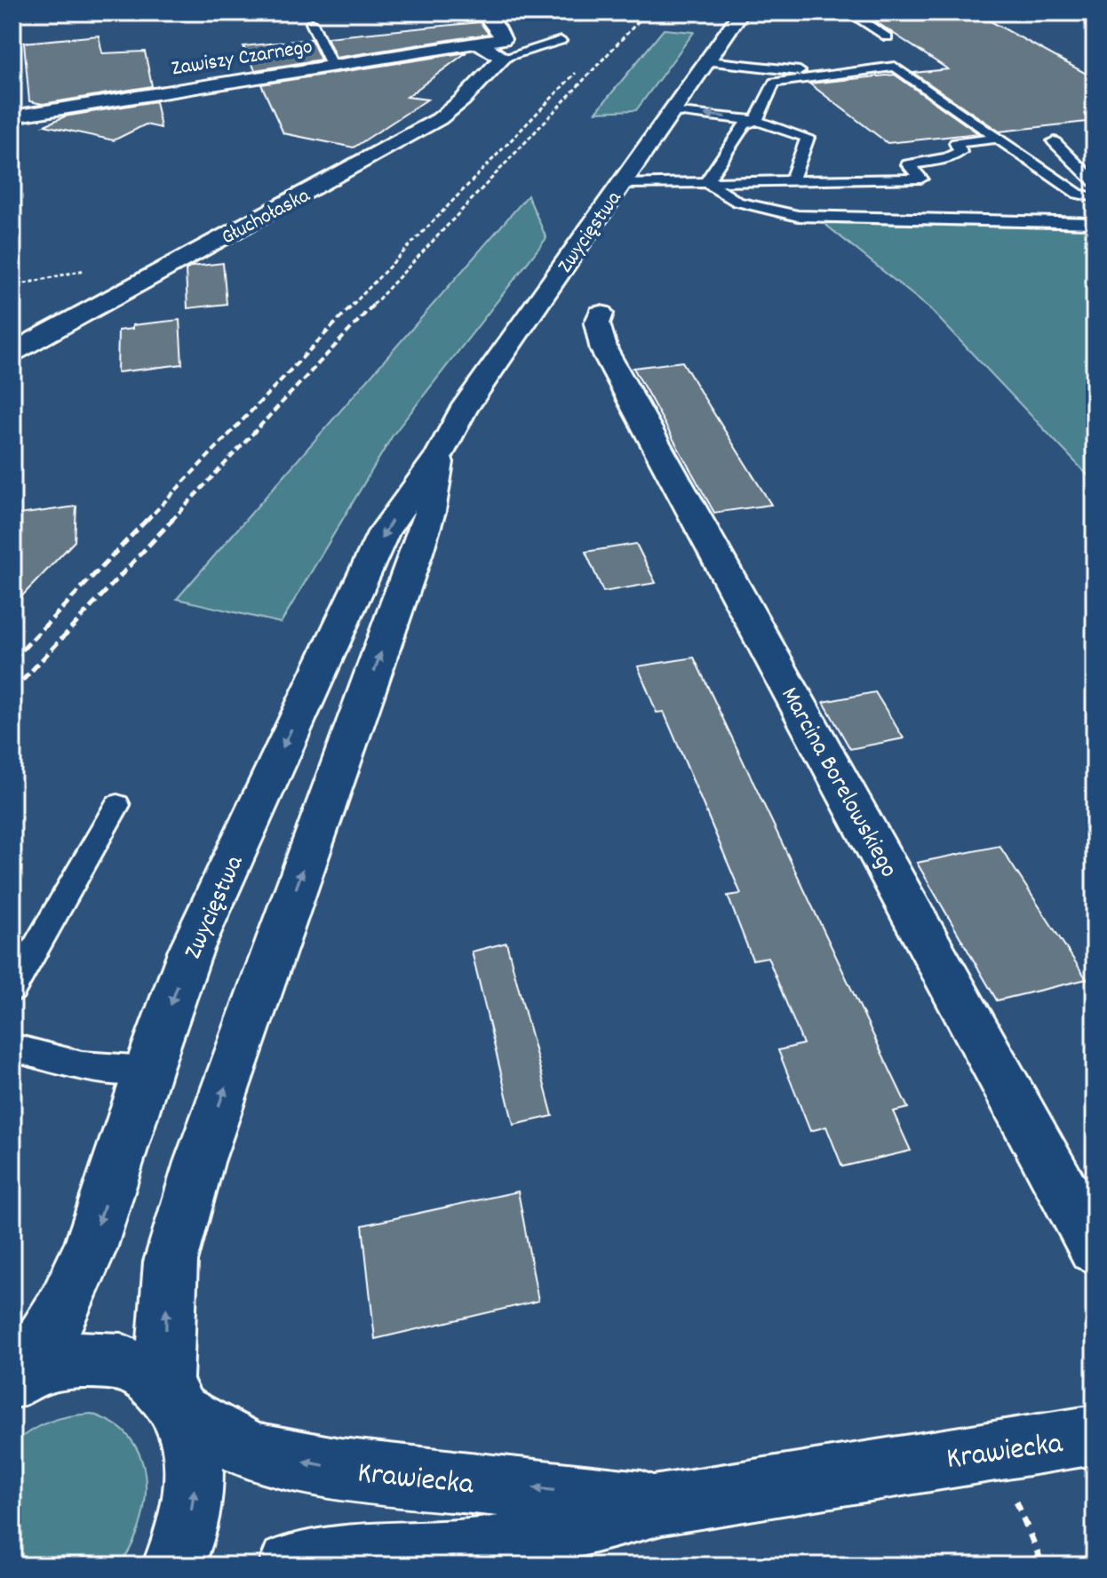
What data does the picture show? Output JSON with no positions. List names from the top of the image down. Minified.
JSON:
{"streets":{"street":["Zawiszy Czarnego","Głuchołaska","Zwycięstwa","Marcina Borelowskiego","Krawiecka"]},"crossings":[["Zwycięstwa","Krawiecka"]]}
